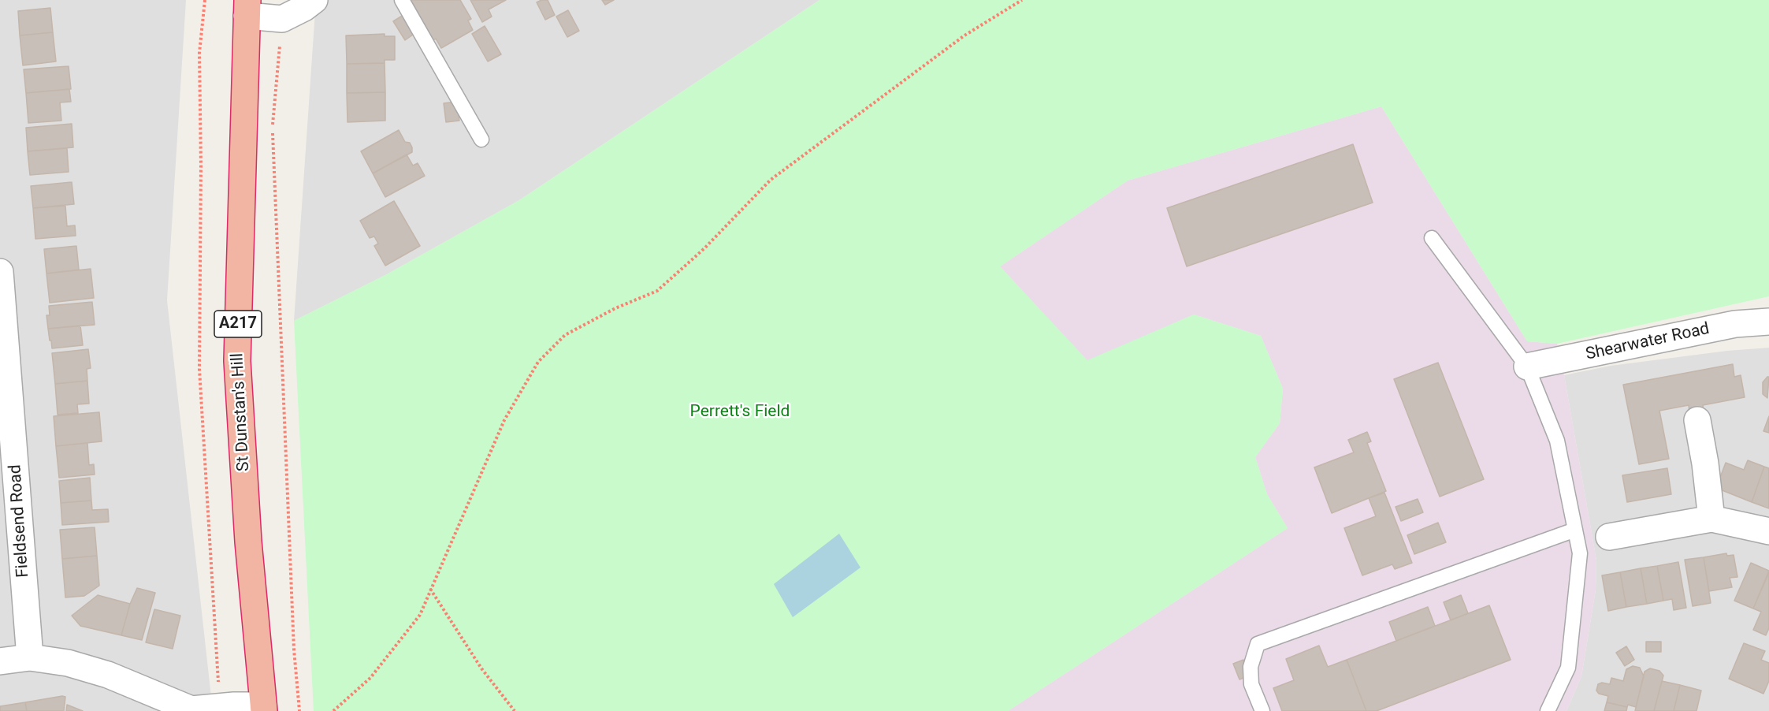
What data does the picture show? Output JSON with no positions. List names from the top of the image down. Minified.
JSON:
{"streets":{"highway":["A217","St Dunstan's Hill"],"street":["Shearwater Road","Fieldsend Road"]},"parks":["Perrett's Field"]}
